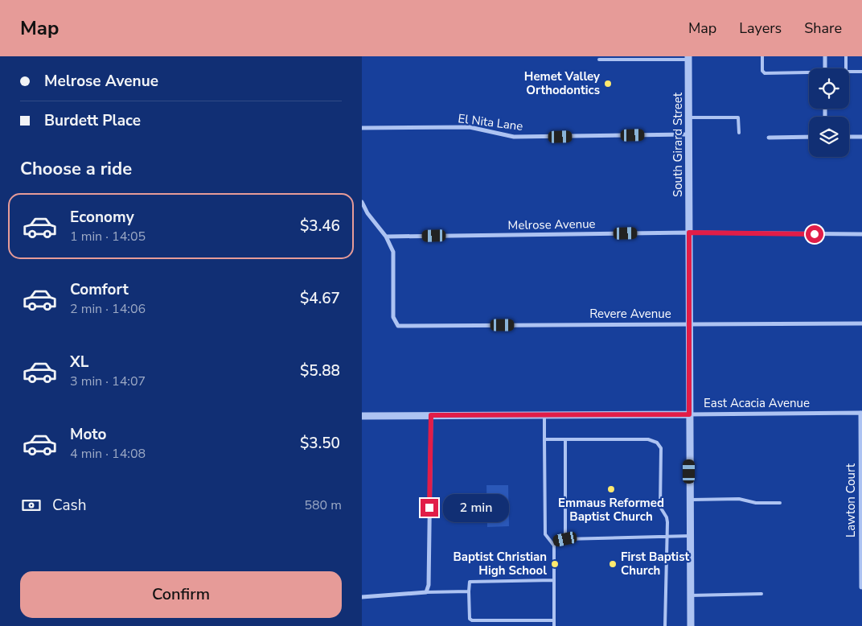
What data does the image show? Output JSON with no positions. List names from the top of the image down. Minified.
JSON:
{"streets":{"street":["El Nita Lane","South Girard Street","Melrose Avenue","Revere Avenue","East Acacia Avenue","Lawton Court"]},"crossings":[["El Nita Lane","South Girard Street"],["South Girard Street","Melrose Avenue"],["South Girard Street","Revere Avenue"],["South Girard Street","East Acacia Avenue"],["Melrose Avenue","Revere Avenue"],["East Acacia Avenue","Lawton Court"]],"places":["Hemet Valley Orthodontics","Emmaus Reformed Baptist Church","Baptist Christian High School","First Baptist Church"],"page":{"header":"Map","nav":["Map","Layers","Share"],"banner":["Melrose Avenue","Burdett Place"],"heading":"Choose a ride","list":[{"name":"Economy","note":"1 min · 14:05","value":"$3.46"},{"name":"Comfort","note":"2 min · 14:06","value":"$4.67"},{"name":"XL","note":"3 min · 14:07","value":"$5.88"},{"name":"Moto","note":"4 min · 14:08","value":"$3.50"}],"pay":["Cash","580 m"],"bubble":"2 min","buttons":"Confirm"}}
